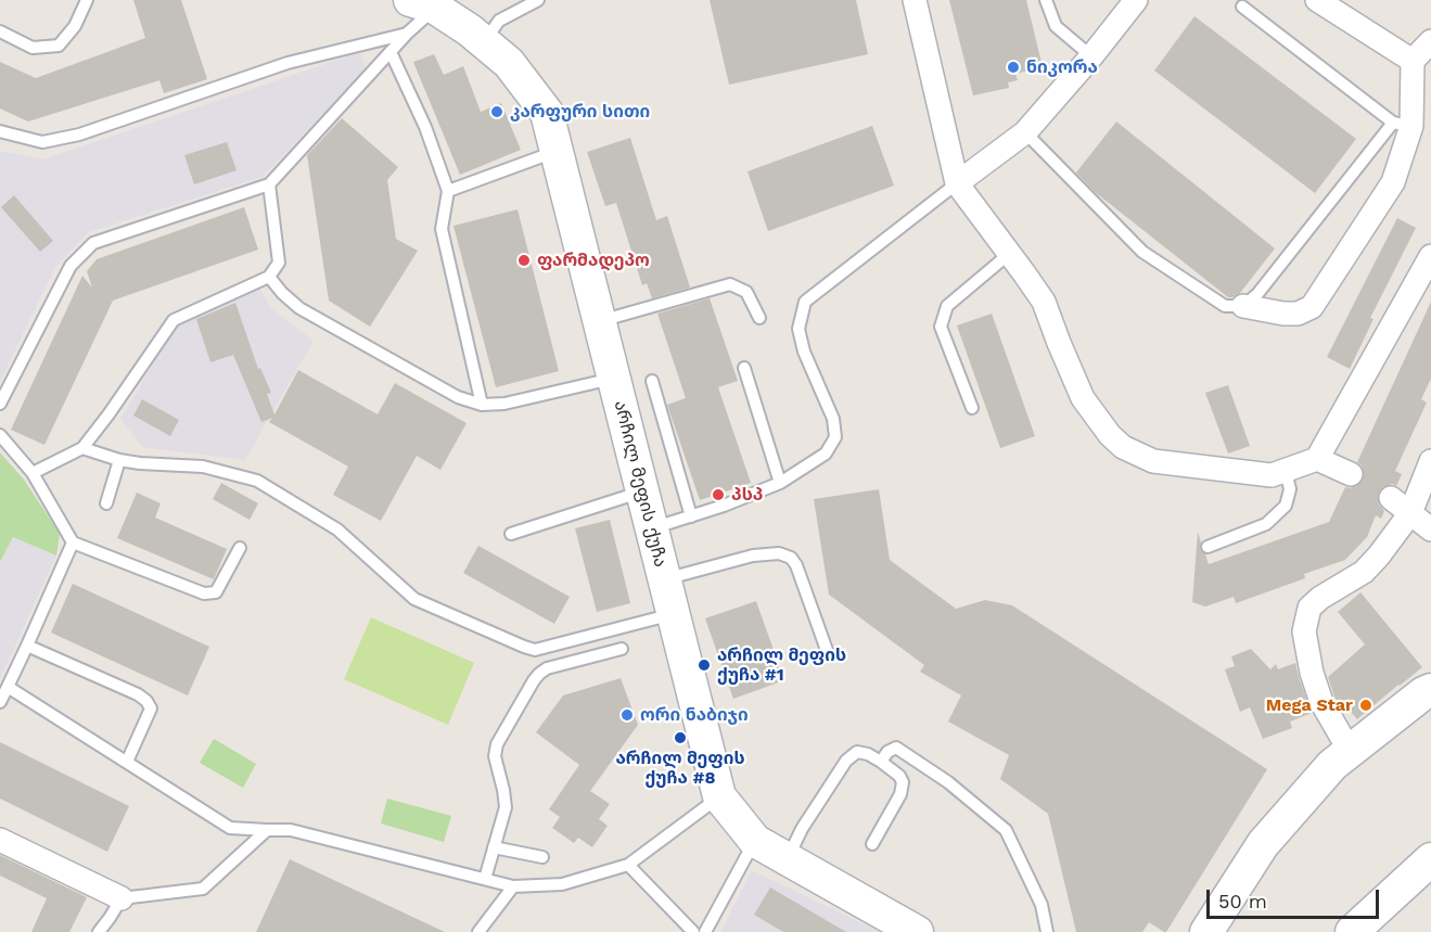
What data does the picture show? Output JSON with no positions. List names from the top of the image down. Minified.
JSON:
{"streets":{"street":["არჩილ მეფის ქუჩა"]},"places":["ნიკორა","კარფური სითი","ფარმადეპო","პსპ","არჩილ მეფის ქუჩა #1","Mega Star","ორი ნაბიჯი","არჩილ მეფის ქუჩა #8"],"scale_bar":"50 m"}
